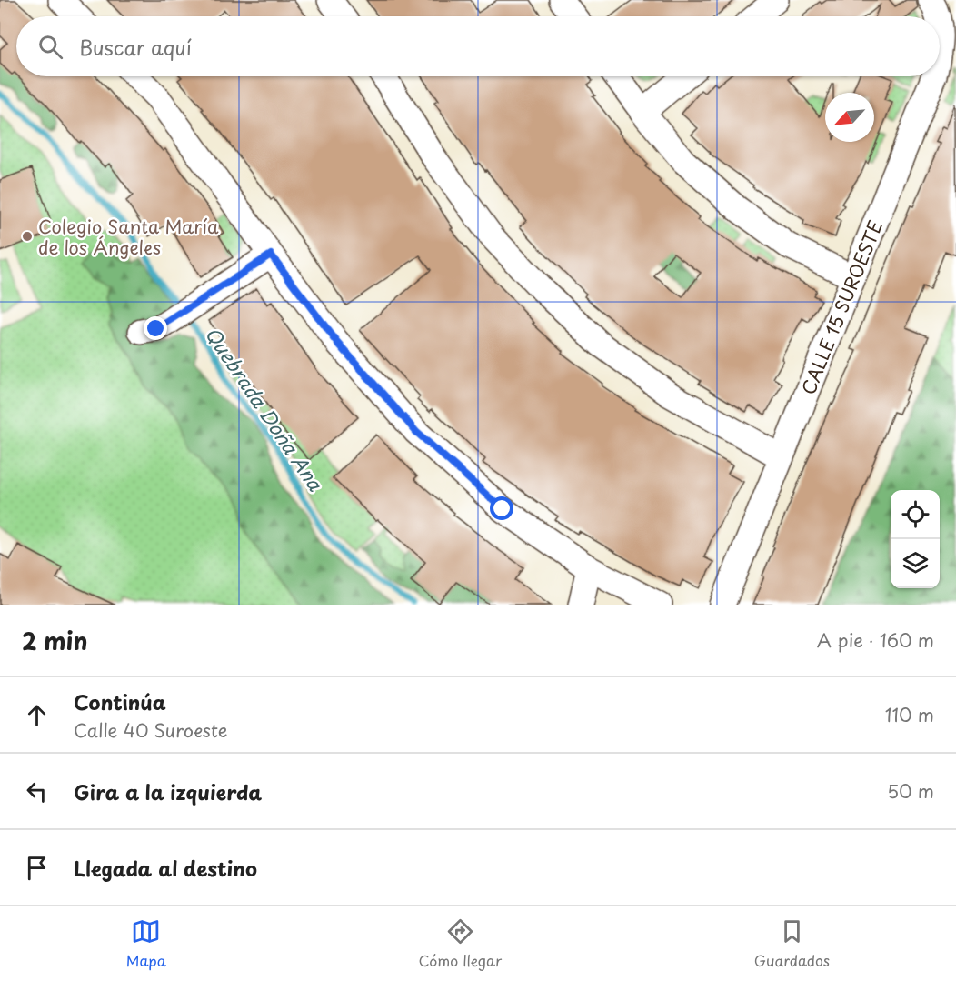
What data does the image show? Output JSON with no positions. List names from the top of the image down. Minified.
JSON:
{"streets":{"street":["CALLE 15 SUROESTE"]},"water":["Quebrada Doña Ana"],"places":["Colegio Santa María de los Ángeles"],"north":"bottom left","page":{"search":"Buscar aquí","heading":["2 min","A pie · 160 m"],"list":[["Continúa","Calle 40 Suroeste","110 m"],["Gira a la izquierda","50 m"],"Llegada al destino"],"nav":["Mapa","Cómo llegar","Guardados"]}}
